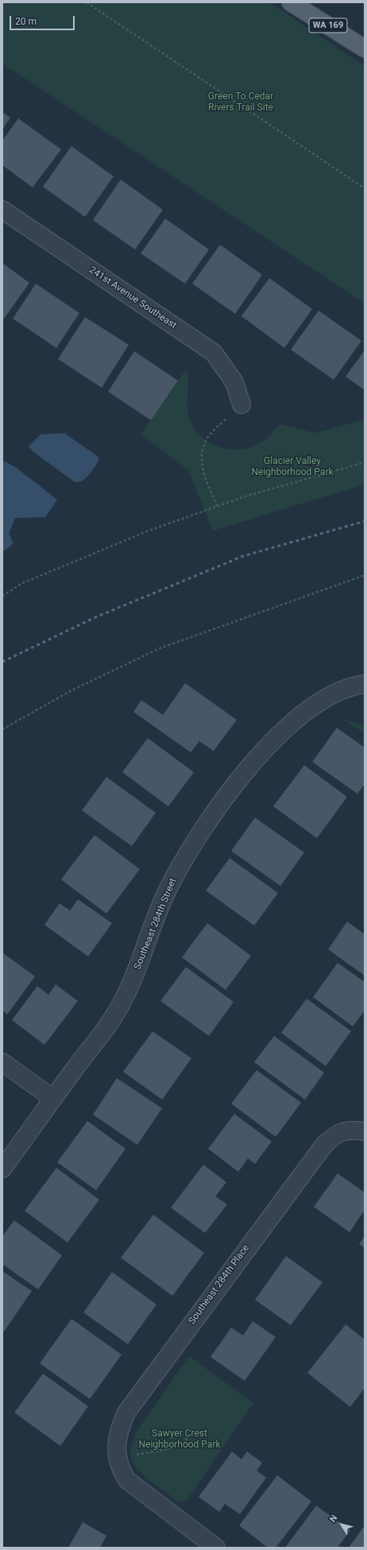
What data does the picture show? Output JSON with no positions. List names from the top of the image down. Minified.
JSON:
{"streets":{"main road":["WA 169"],"street":["241st Avenue Southeast","Southeast 284th Street","Southeast 284th Place"]},"parks":["Green To Cedar Rivers Trail Site","Glacier Valley Neighborhood Park","Sawyer Crest Neighborhood Park"],"scale_bar":"20 m","north":"top left"}
